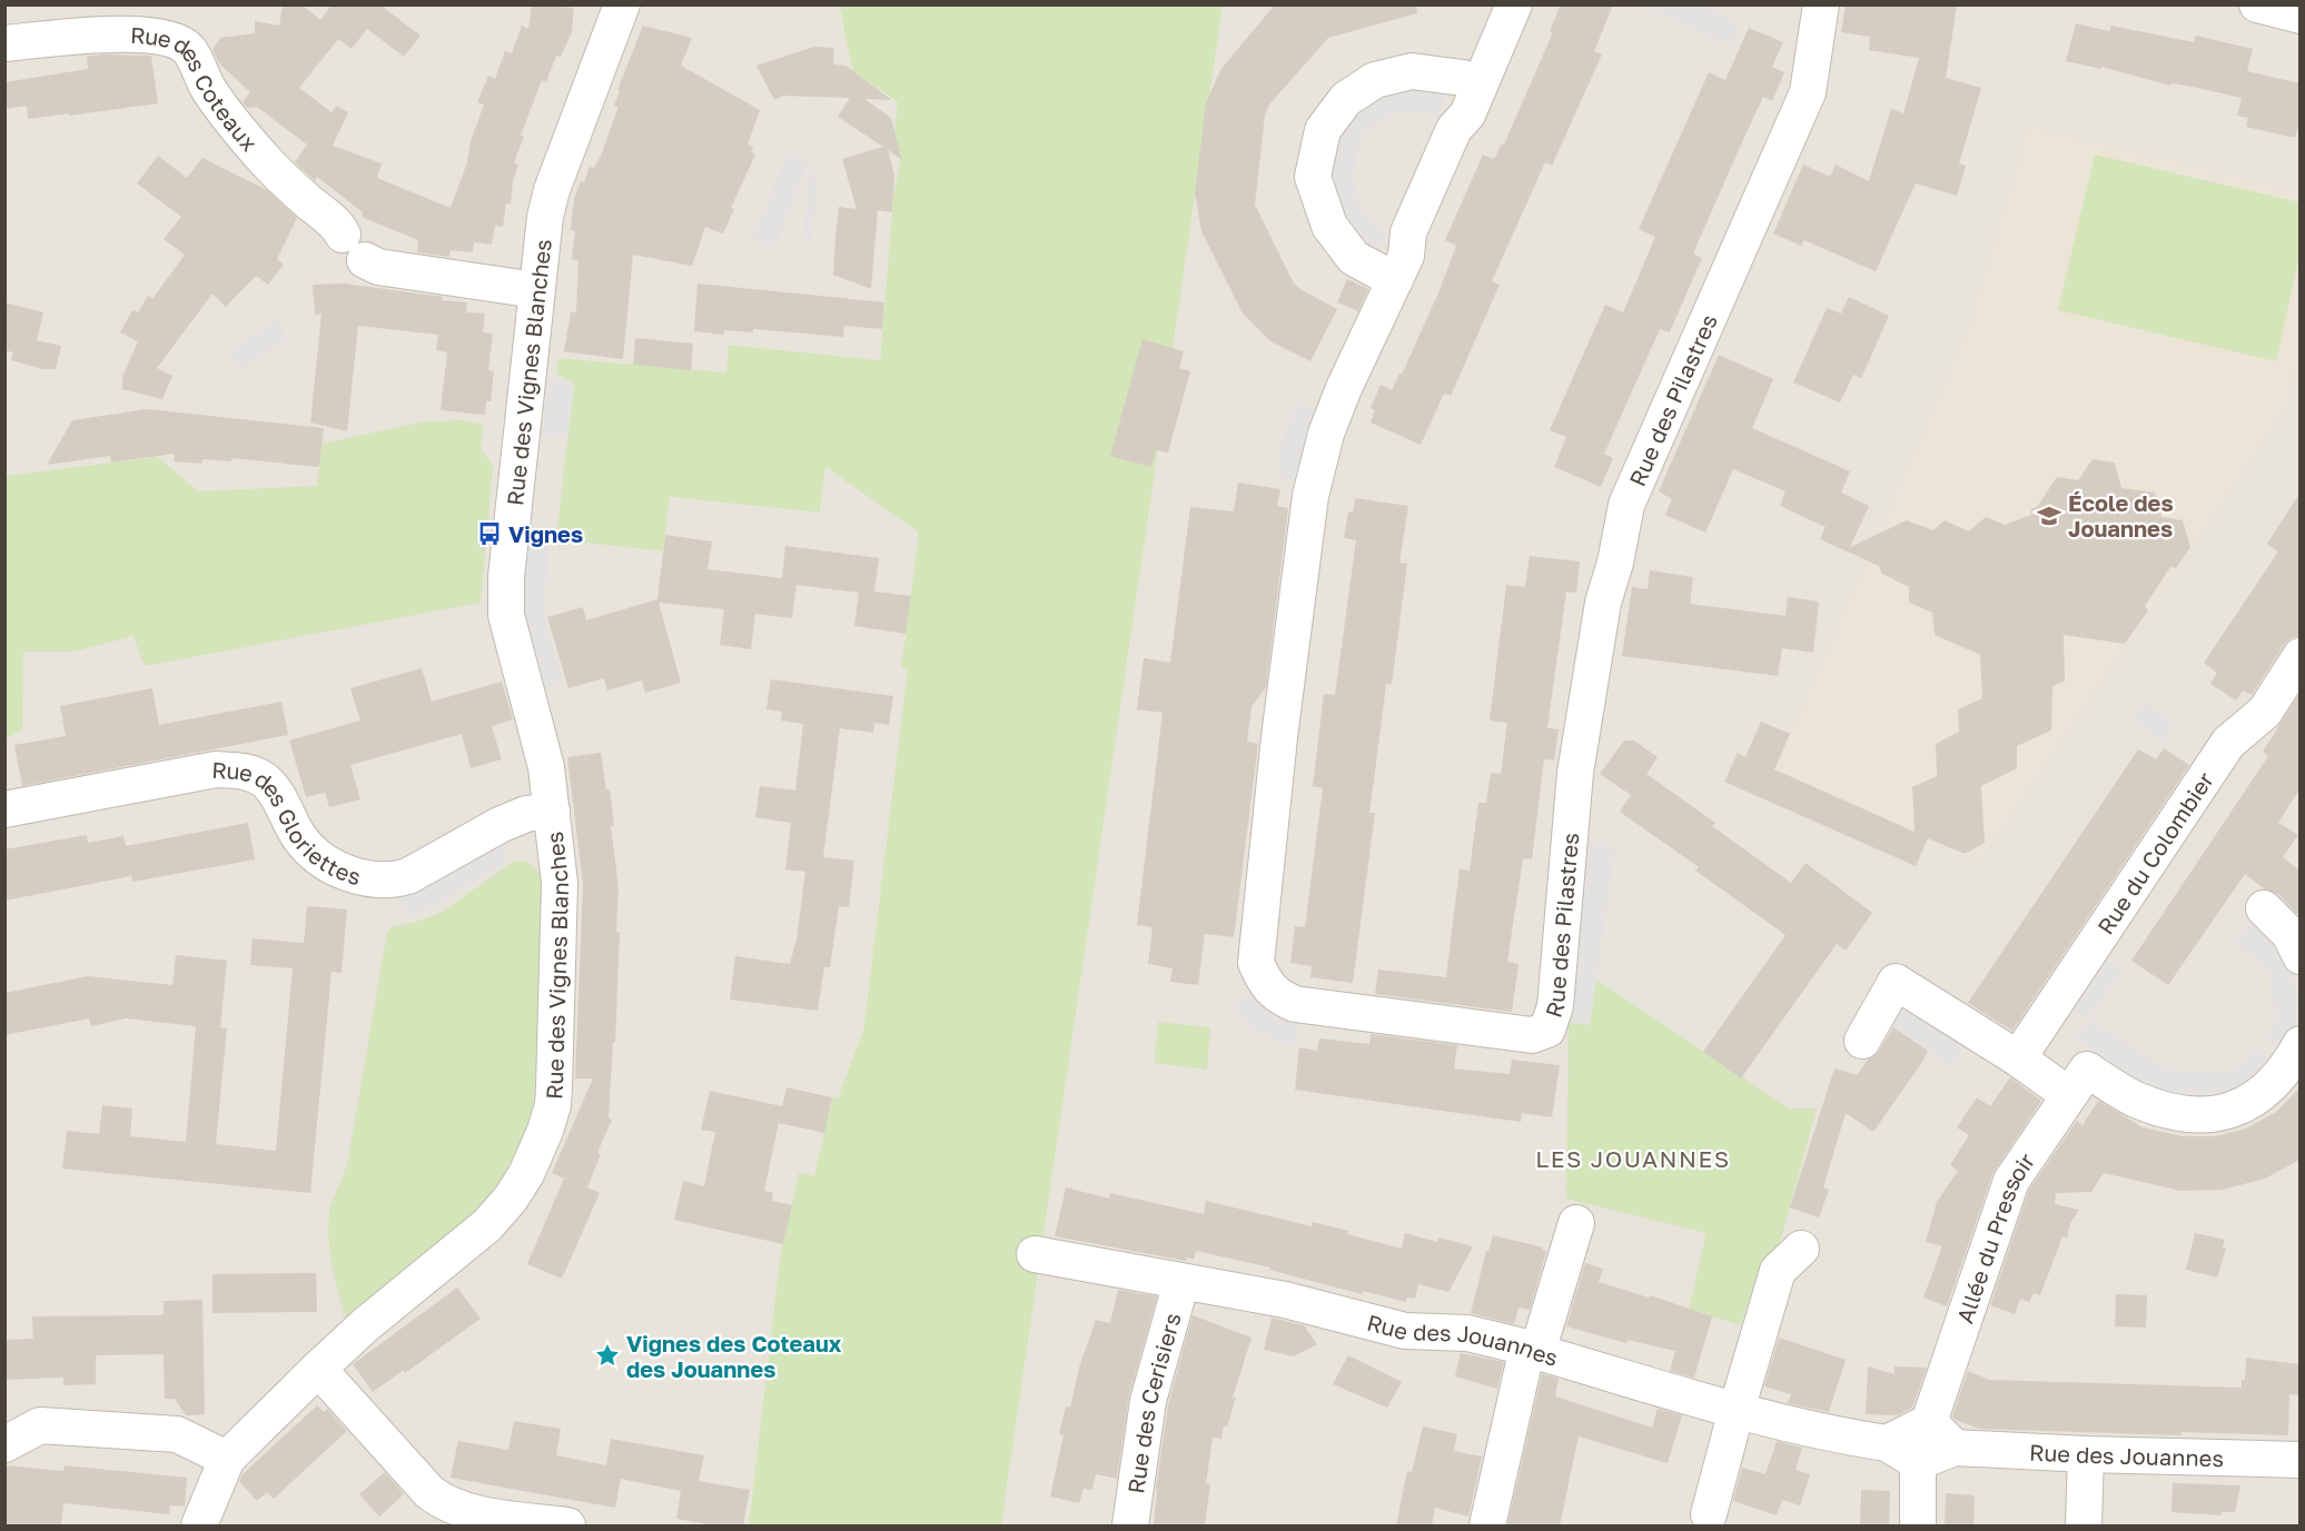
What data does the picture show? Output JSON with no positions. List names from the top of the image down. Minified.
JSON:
{"streets":{"street":["Rue des Coteaux","Rue des Vignes Blanches","Rue des Pilastres","Rue des Gloriettes","Rue du Colombier","Allée du Pressoir","Rue des Jouannes","Rue des Cerisiers"]},"crossings":[["Rue des Coteaux","Rue des Vignes Blanches"],["Rue des Vignes Blanches","Rue des Gloriettes"],["Rue des Jouannes","Rue des Cerisiers"]],"districts":["LES JOUANNES"],"places":{"school or university":["École des Jouannes"],"bus stop":["Vignes"],"place":["Vignes des Coteaux des Jouannes"]}}
